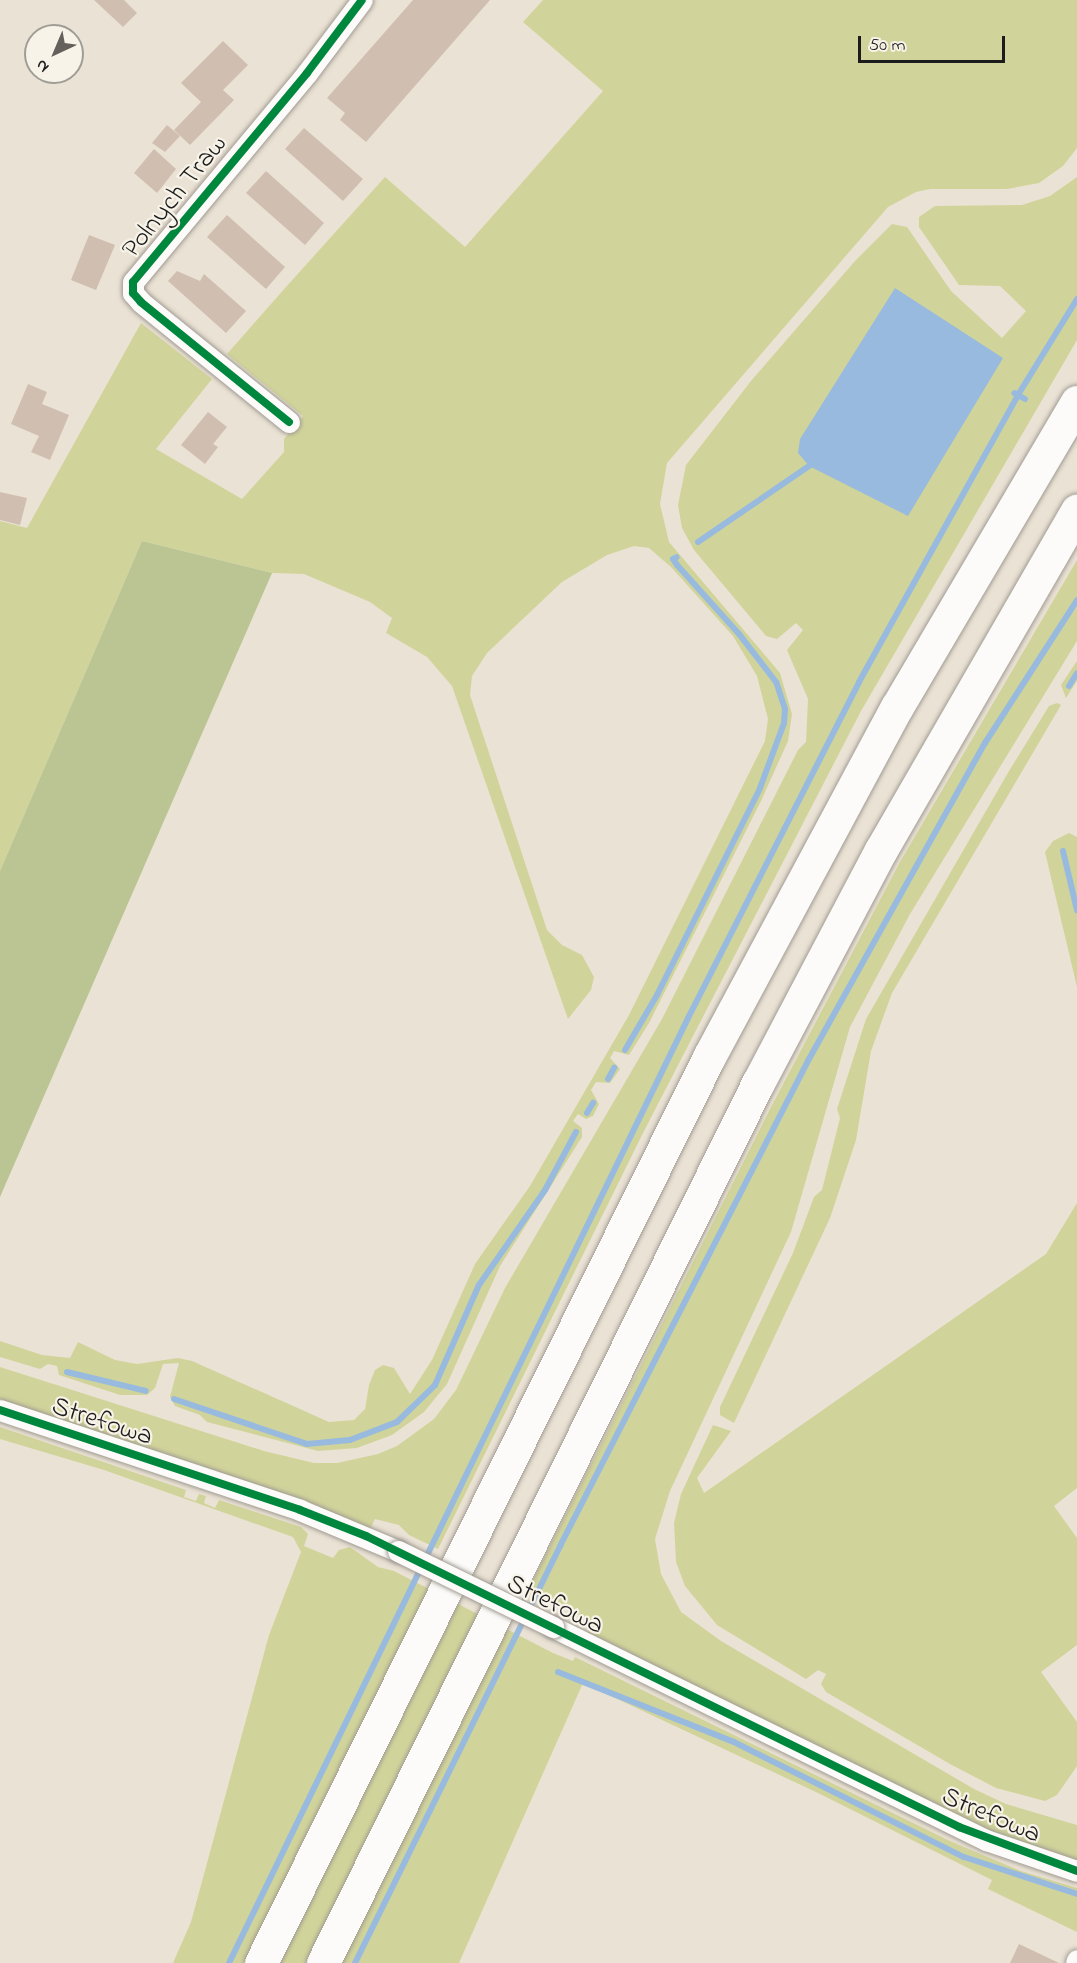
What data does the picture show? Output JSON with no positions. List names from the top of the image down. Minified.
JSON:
{"streets":{"street":["Polnych Traw","Strefowa"]},"scale_bar":"50 m","north":"bottom left"}
